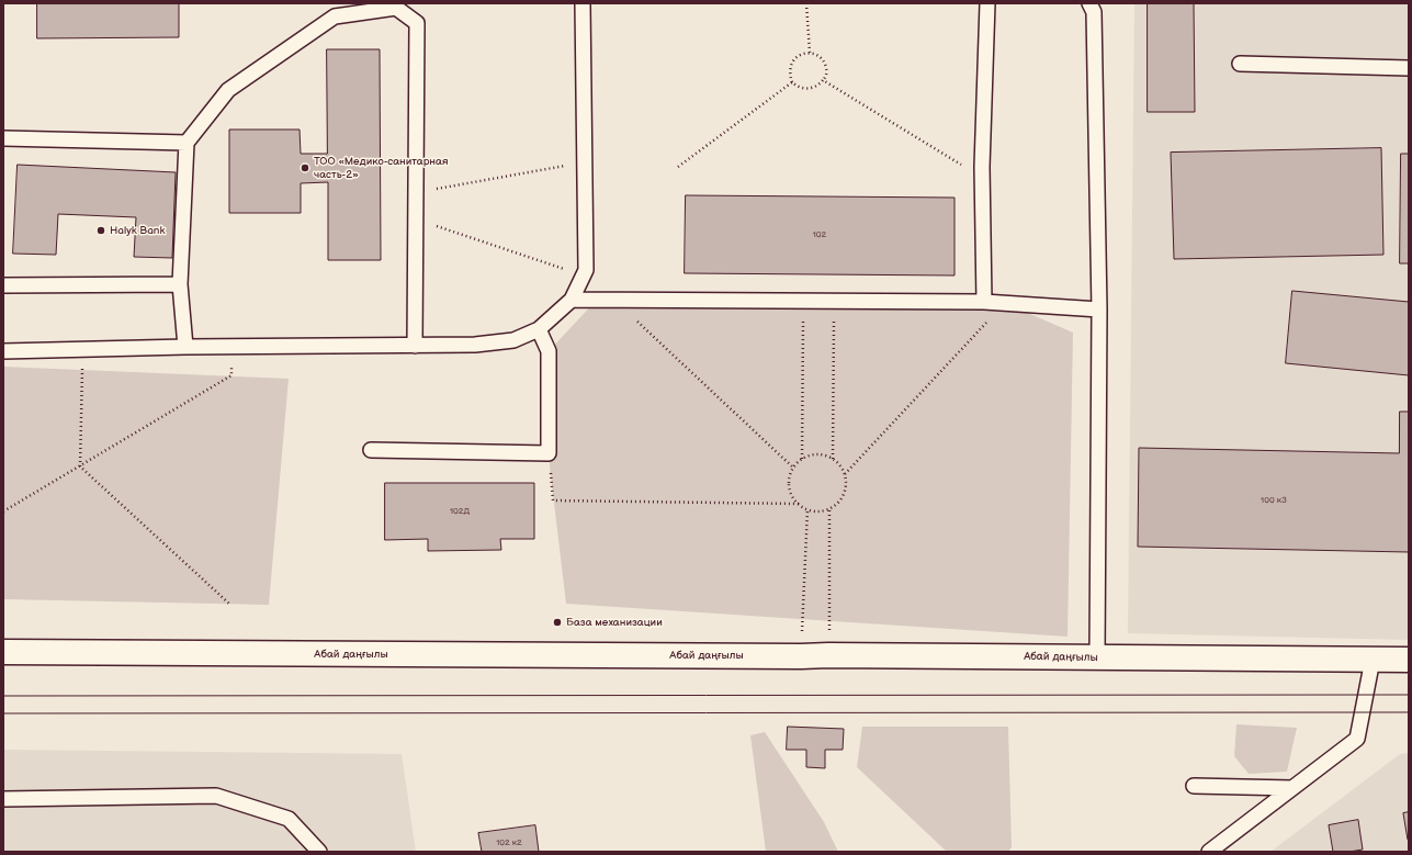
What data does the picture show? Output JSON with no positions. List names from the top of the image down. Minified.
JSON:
{"streets":{"main road":["Абай даңғылы"]},"places":["ТОО «Медико-санитарная часть-2»","Halyk Bank","База механизации"],"house_numbers":["102","100 к3","102Д","102 к2"]}
